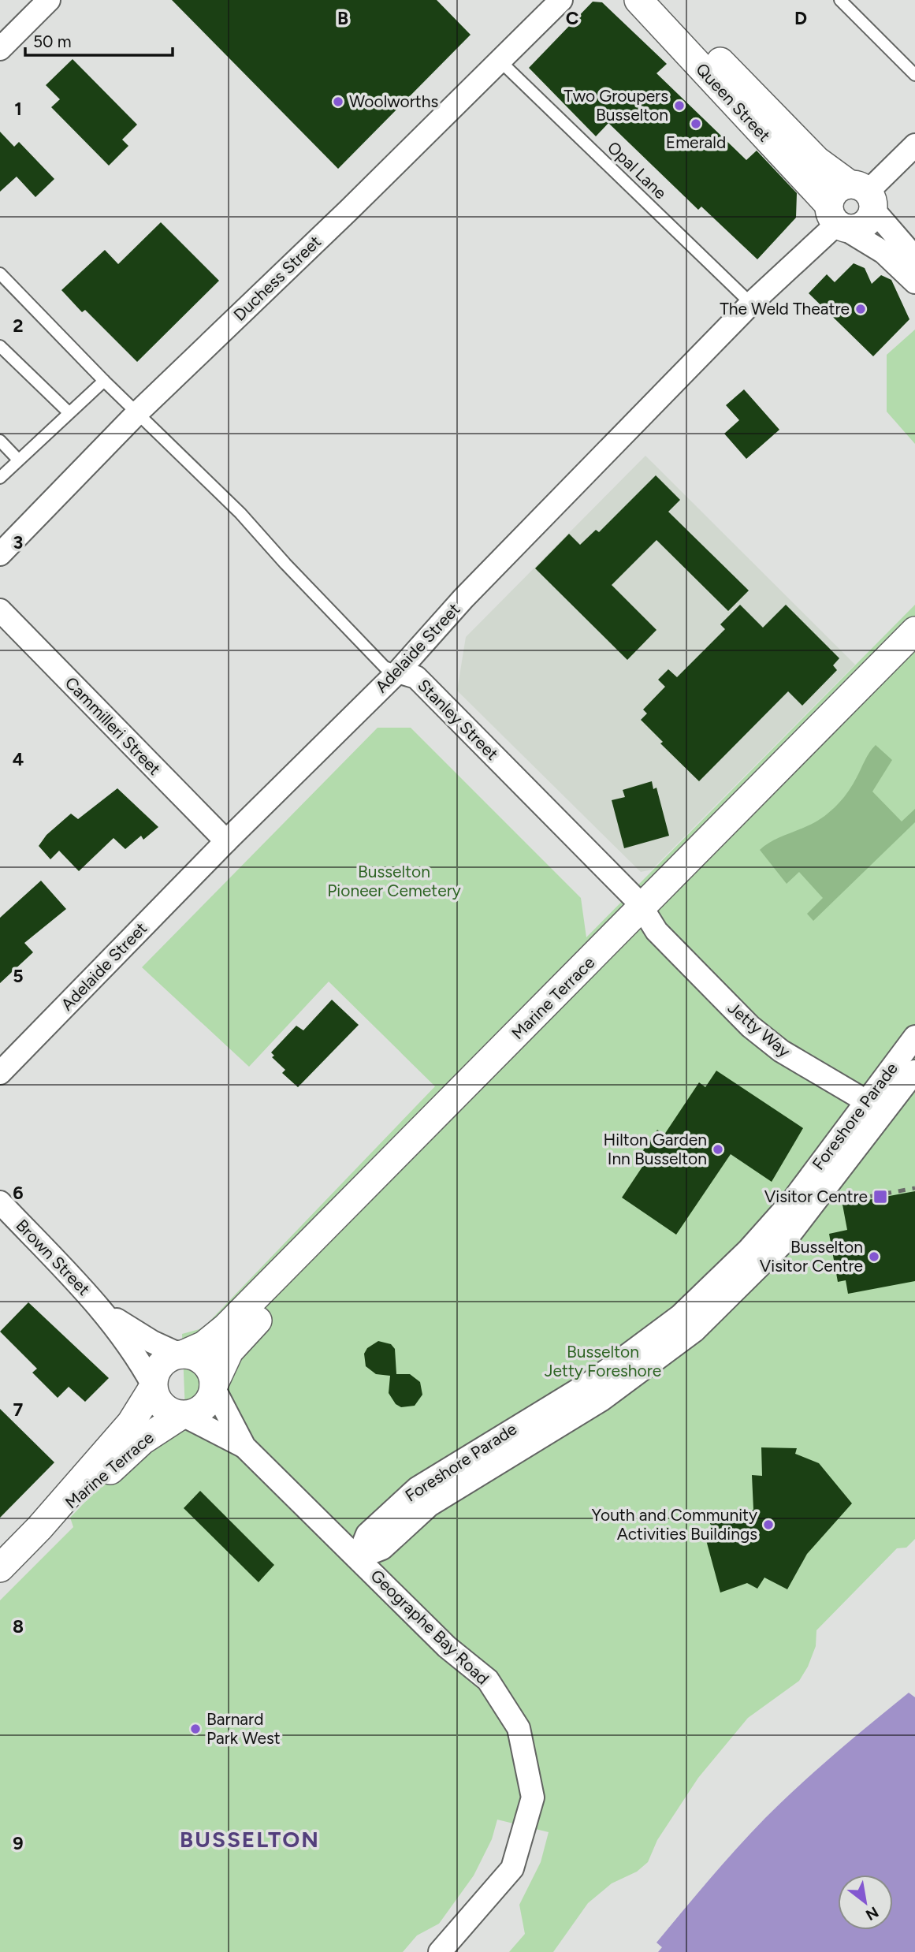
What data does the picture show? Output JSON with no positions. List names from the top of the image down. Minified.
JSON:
{"streets":{"street":["Queen Street","Duchess Street","Adelaide Street","Stanley Street","Cammilleri Street","Marine Terrace","Jetty Way","Foreshore Parade","Brown Street","Geographe Bay Road"],"lane":["Opal Lane"]},"crossings":[["Queen Street","Adelaide Street"],["Opal Lane","Duchess Street"],["Opal Lane","Adelaide Street"],["Duchess Street","Stanley Street"],["Adelaide Street","Stanley Street"],["Adelaide Street","Cammilleri Street"],["Stanley Street","Marine Terrace"],["Stanley Street","Jetty Way"],["Marine Terrace","Jetty Way"],["Marine Terrace","Brown Street"],["Marine Terrace","Geographe Bay Road"],["Jetty Way","Foreshore Parade"],["Foreshore Parade","Geographe Bay Road"],["Brown Street","Geographe Bay Road"]],"districts":["BUSSELTON"],"parks":["Busselton Pioneer Cemetery","Busselton Jetty Foreshore"],"places":{"other":["Woolworths","Two Groupers Busselton","Emerald","The Weld Theatre","Hilton Garden Inn Busselton","Busselton Visitor Centre","Youth and Community Activities Buildings","Barnard Park West"],"transit":["Visitor Centre"]},"scale_bar":"50 m","north":"bottom right","grid":{"columns":["B","C","D"],"rows":["1","2","3","4","5","6","7","8","9"]}}
